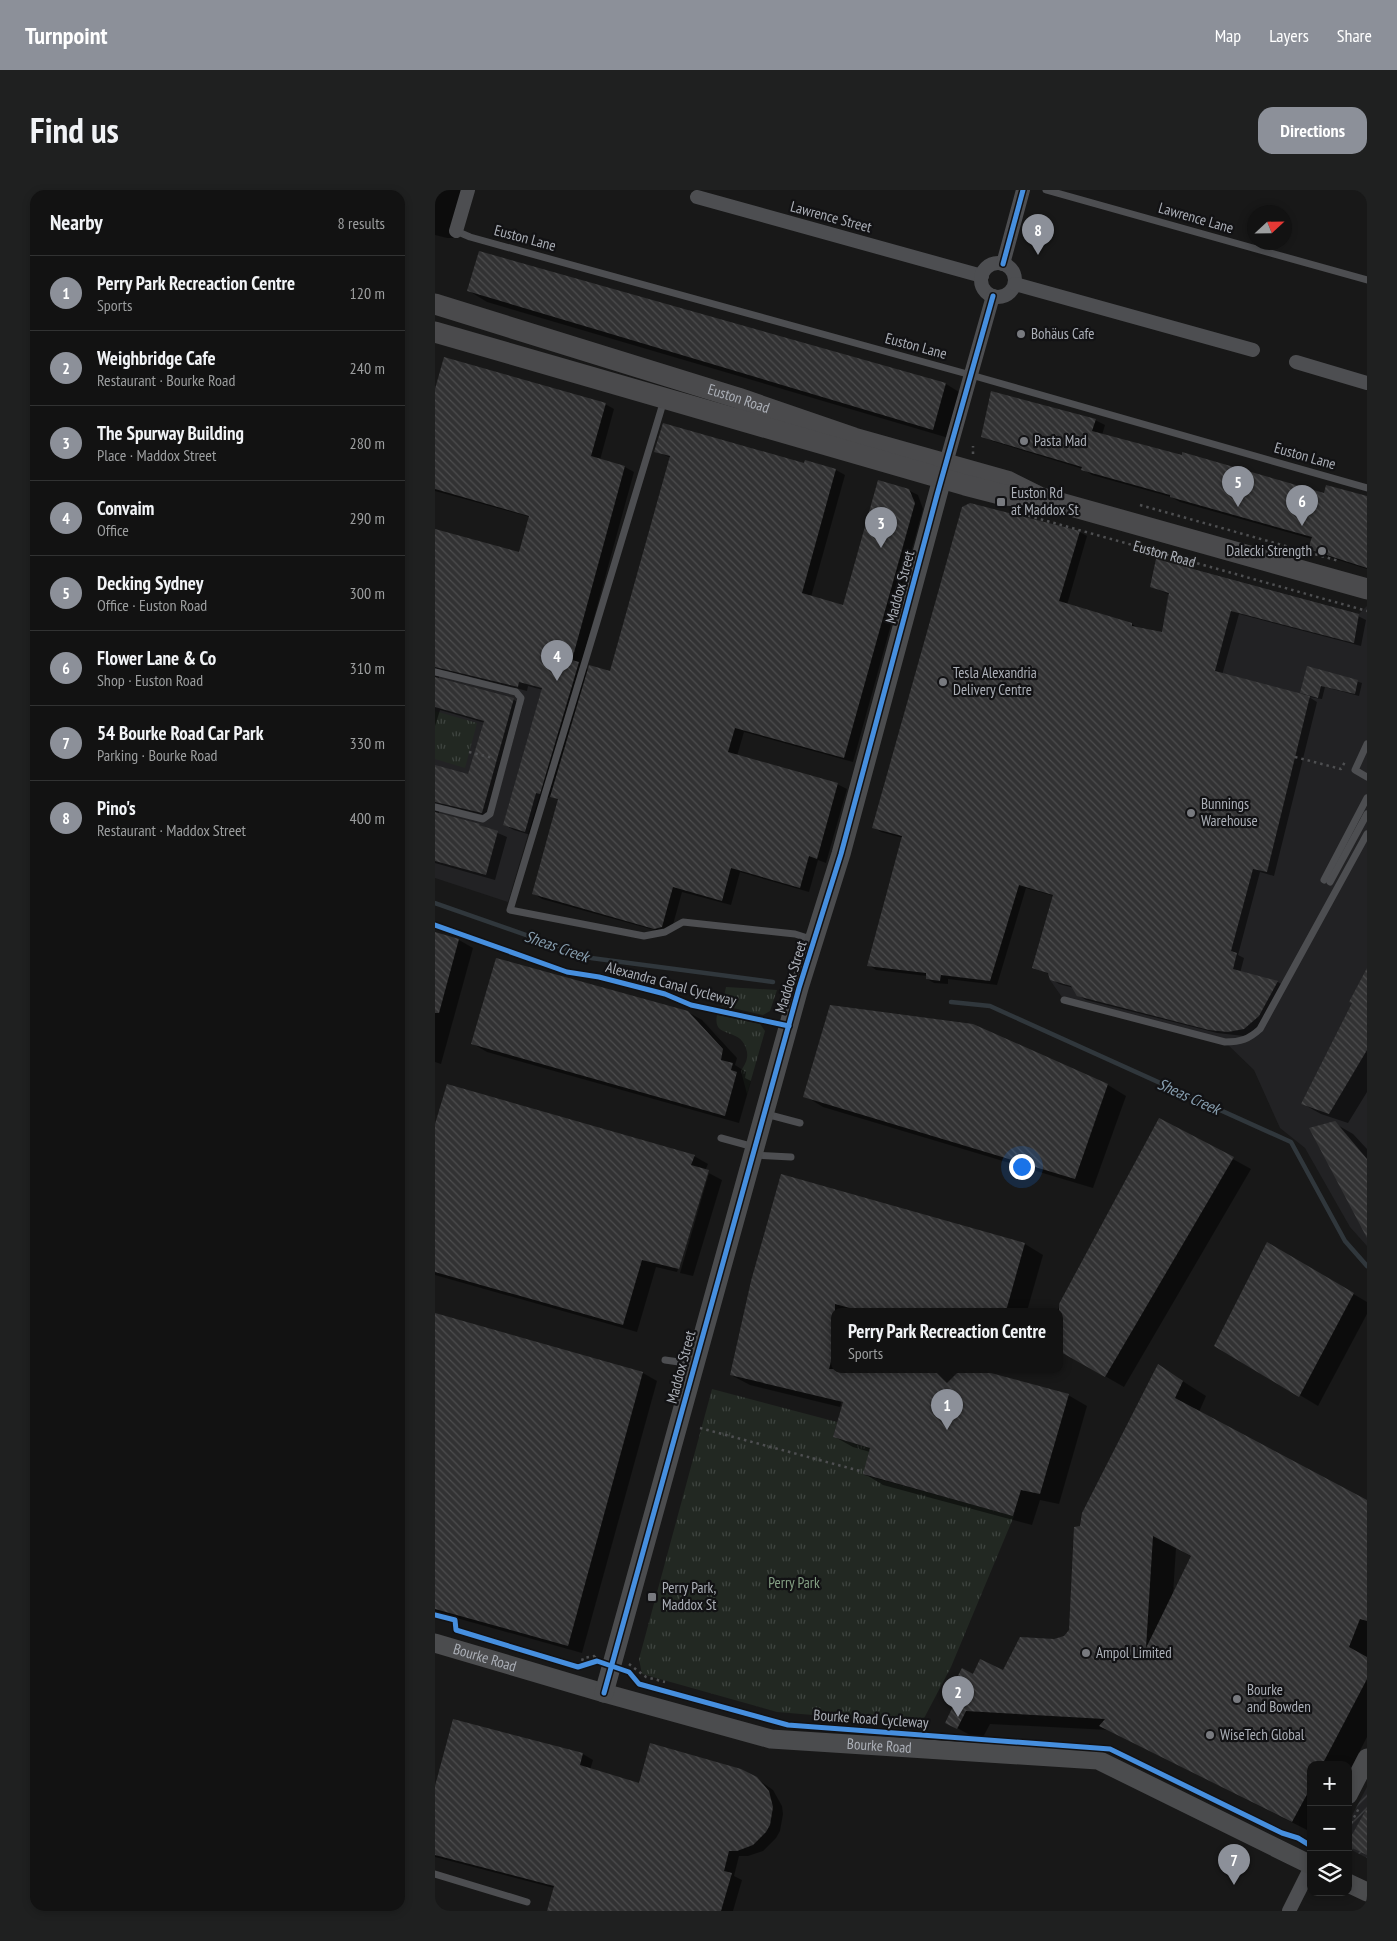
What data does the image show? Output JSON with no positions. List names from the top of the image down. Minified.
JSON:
{"streets":{"main road":["Euston Road"],"street":["Lawrence Street","Maddox Street","Bourke Road"],"lane":["Lawrence Lane","Euston Lane"],"cycle path":["Alexandra Canal Cycleway","Bourke Road Cycleway"]},"crossings":[["Lawrence Street","Maddox Street"],["Euston Lane","Maddox Street"],["Euston Road","Maddox Street"],["Maddox Street","Bourke Road"]],"water":["Sheas Creek"],"parks":["Perry Park"],"places":{"other":["Bohäus Cafe","Pasta Mad","Dalecki Strength","Tesla Alexandria Delivery Centre","Bunnings Warehouse","Ampol Limited","Bourke and Bowden","WiseTech Global"],"transit":["Euston Rd at Maddox St","Perry Park, Maddox St"]},"north":"right","page":{"header":"Turnpoint","nav":["Map","Layers","Share"],"title":"Find us","buttons":"Directions","heading":["Nearby","8 results"],"pins":["8","5","6","3","4","1","2","7"],"list":[{"mark":"1","name":"Perry Park Recreaction Centre","note":"Sports","value":"120 m"},{"mark":"2","name":"Weighbridge Cafe","note":"Restaurant · Bourke Road","value":"240 m"},{"mark":"3","name":"The Spurway Building","note":"Place · Maddox Street","value":"280 m"},{"mark":"4","name":"Convaim","note":"Office","value":"290 m"},{"mark":"5","name":"Decking Sydney","note":"Office · Euston Road","value":"300 m"},{"mark":"6","name":"Flower Lane & Co","note":"Shop · Euston Road","value":"310 m"},{"mark":"7","name":"54 Bourke Road Car Park","note":"Parking · Bourke Road","value":"330 m"},{"mark":"8","name":"Pino's","note":"Restaurant · Maddox Street","value":"400 m"}],"popup":["Perry Park Recreaction Centre","Sports"],"map_buttons":["+","−"]}}
